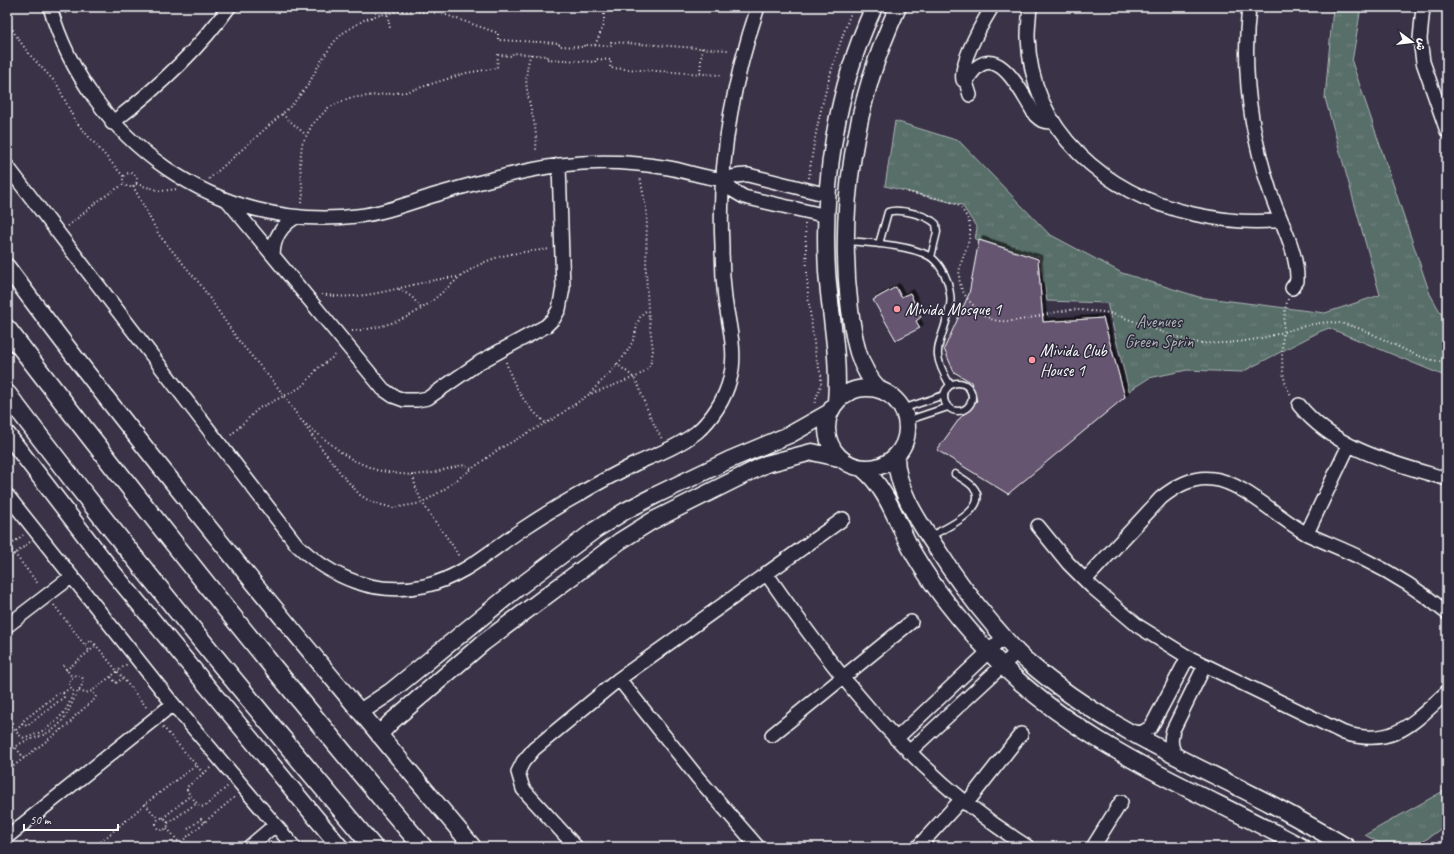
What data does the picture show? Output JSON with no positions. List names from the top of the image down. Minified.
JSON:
{"parks":["Avenues Green Sprin"],"places":["Mivida Mosque 1","Mivida Club House 1"],"scale_bar":"50 m","north":"right"}
